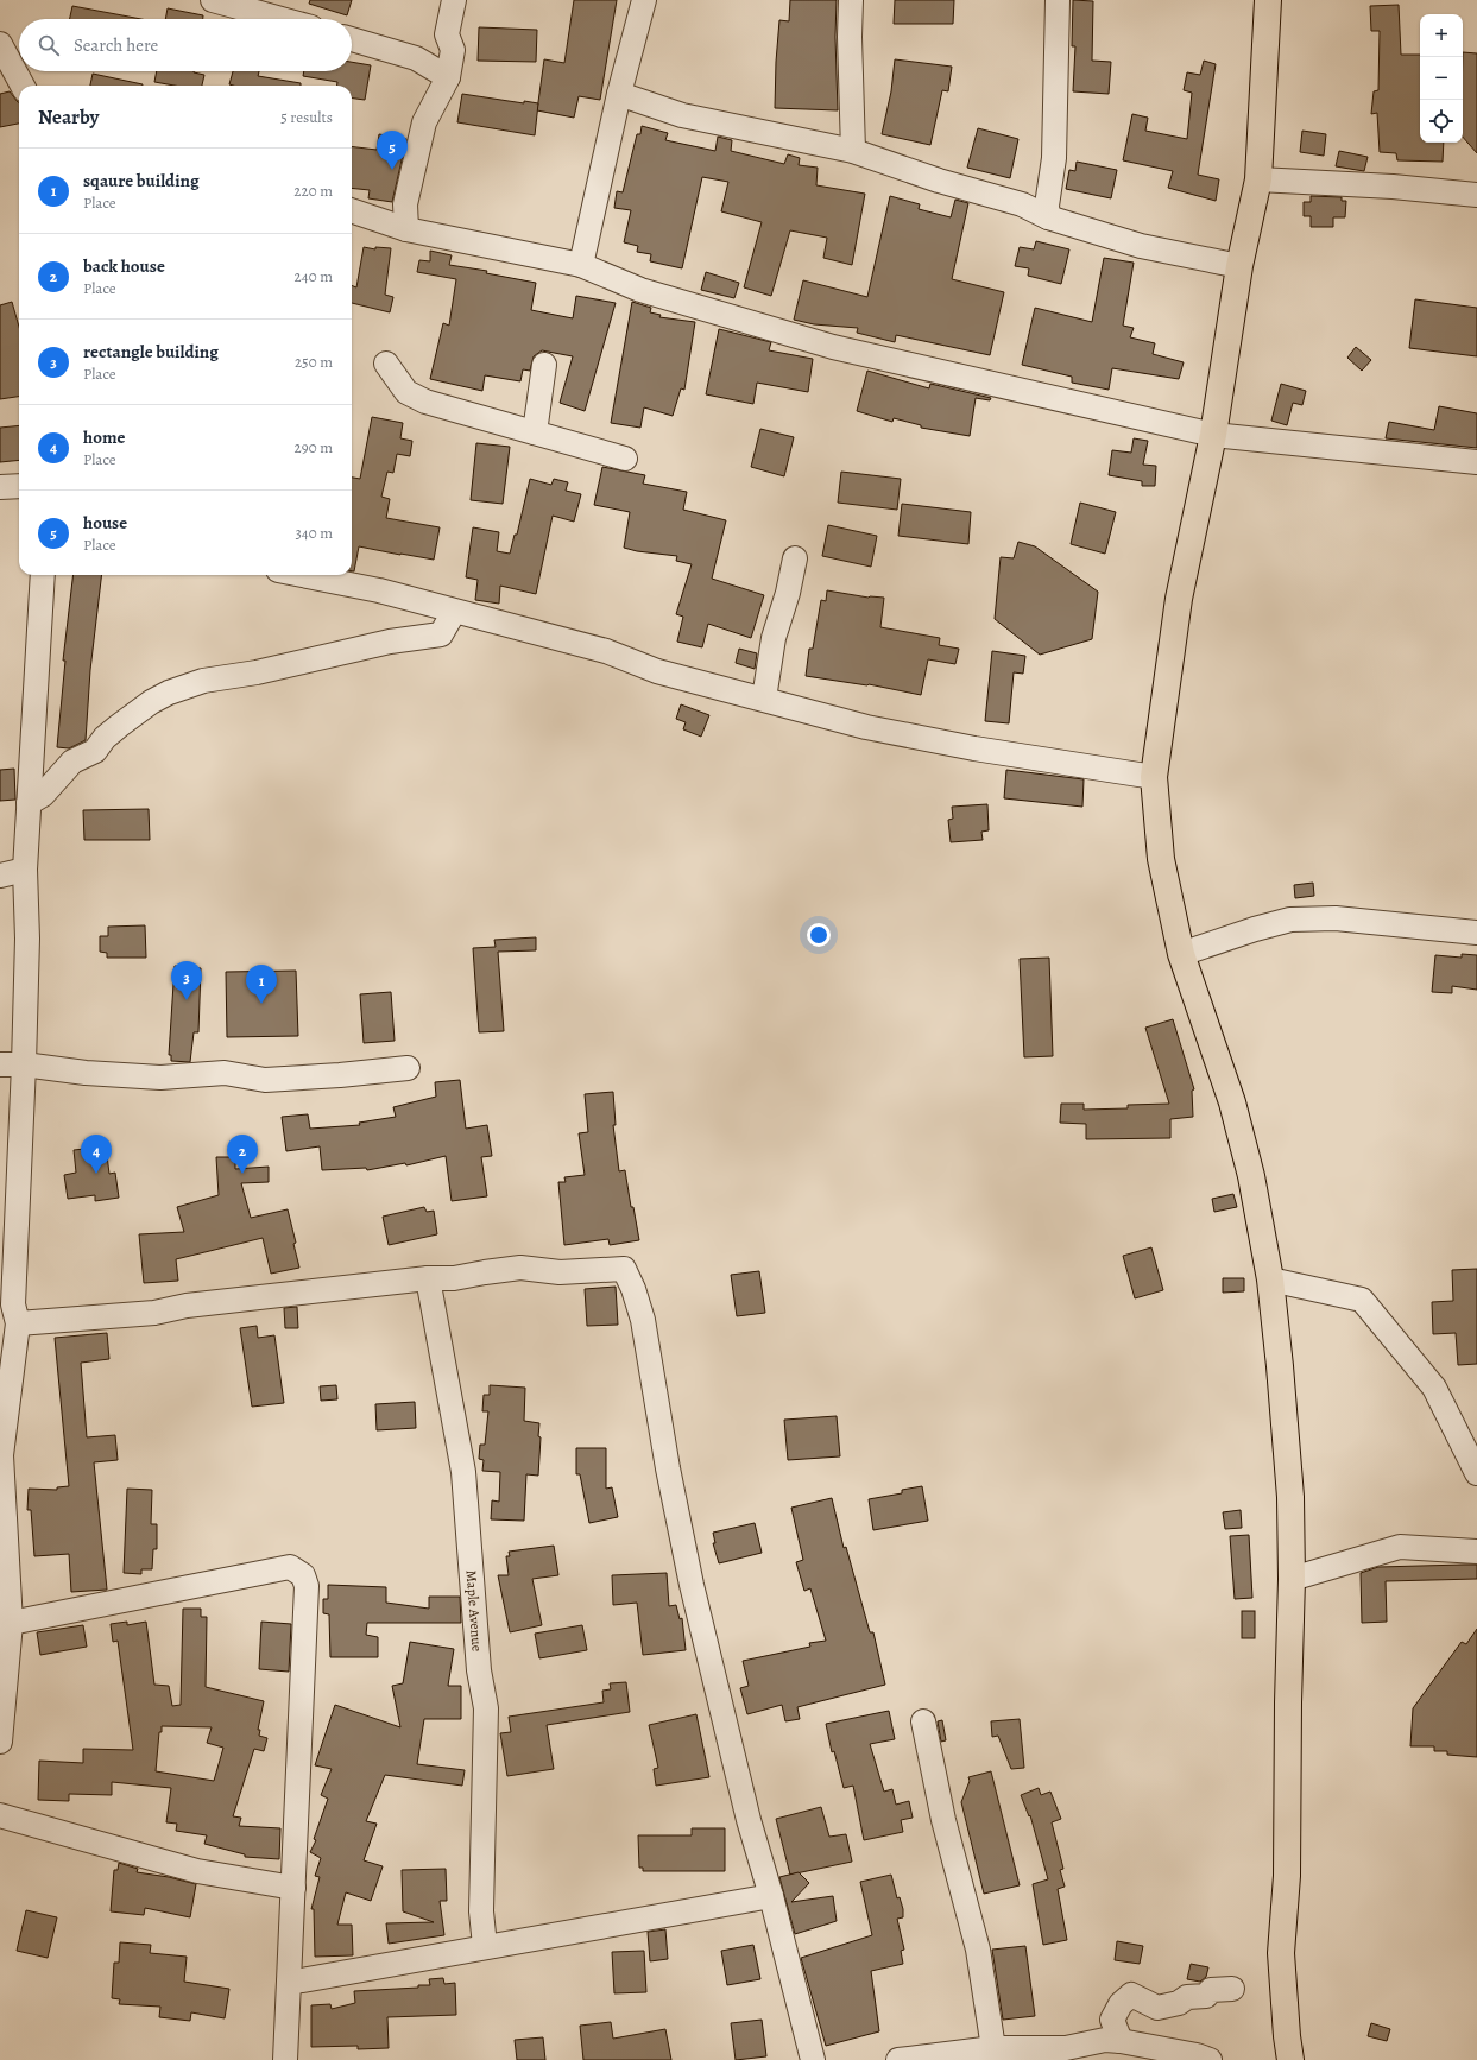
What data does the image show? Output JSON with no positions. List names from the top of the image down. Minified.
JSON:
{"streets":{"street":["Maple Avenue"]},"page":{"map_buttons":["+","−"],"search":"Search here","heading":["Nearby","5 results"],"pins":["5","3","1","2","4"],"list":[{"mark":"1","name":"sqaure building","note":"Place","value":"220 m"},{"mark":"2","name":"back house","note":"Place","value":"240 m"},{"mark":"3","name":"rectangle building","note":"Place","value":"250 m"},{"mark":"4","name":"home","note":"Place","value":"290 m"},{"mark":"5","name":"house","note":"Place","value":"340 m"}]}}
